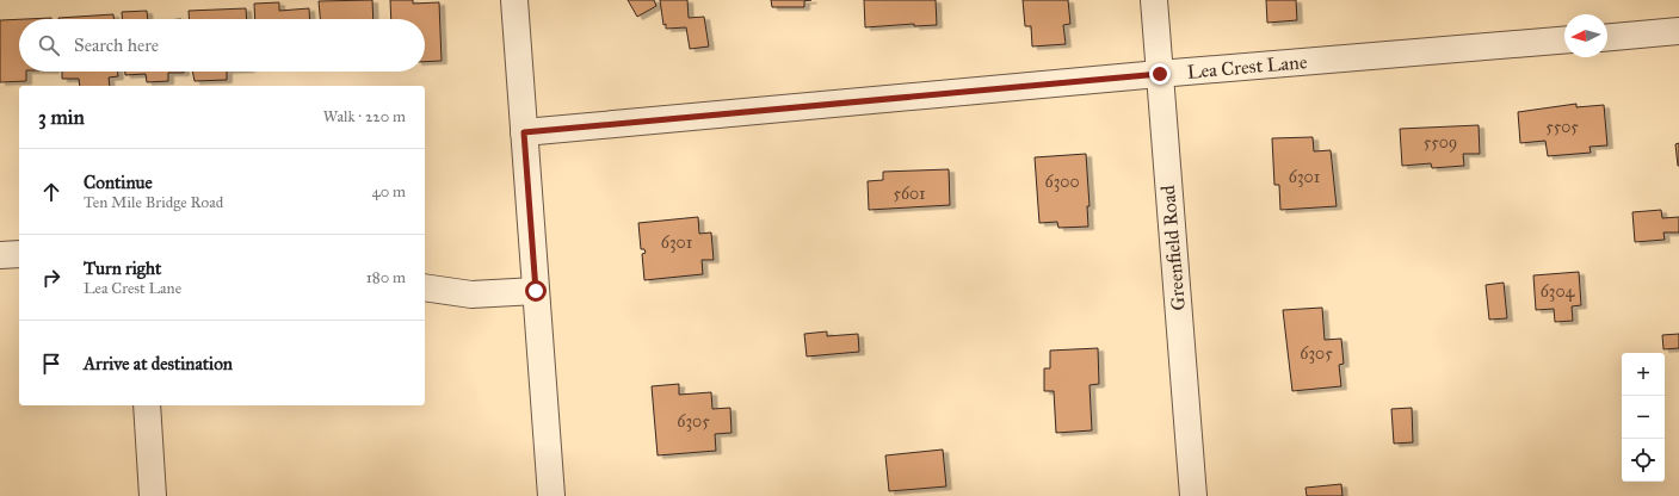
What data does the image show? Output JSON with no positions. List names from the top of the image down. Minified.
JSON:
{"streets":{"street":["Lea Crest Lane","Greenfield Road"]},"crossings":[["Lea Crest Lane","Greenfield Road"]],"house_numbers":["5505","5509","6301","6300","5601","6301","6304","6305","6305"],"north":"left","page":{"search":"Search here","heading":["3 min","Walk · 220 m"],"list":[["Continue","Ten Mile Bridge Road","40 m"],["Turn right","Lea Crest Lane","180 m"],"Arrive at destination"],"map_buttons":["+","−"]}}
